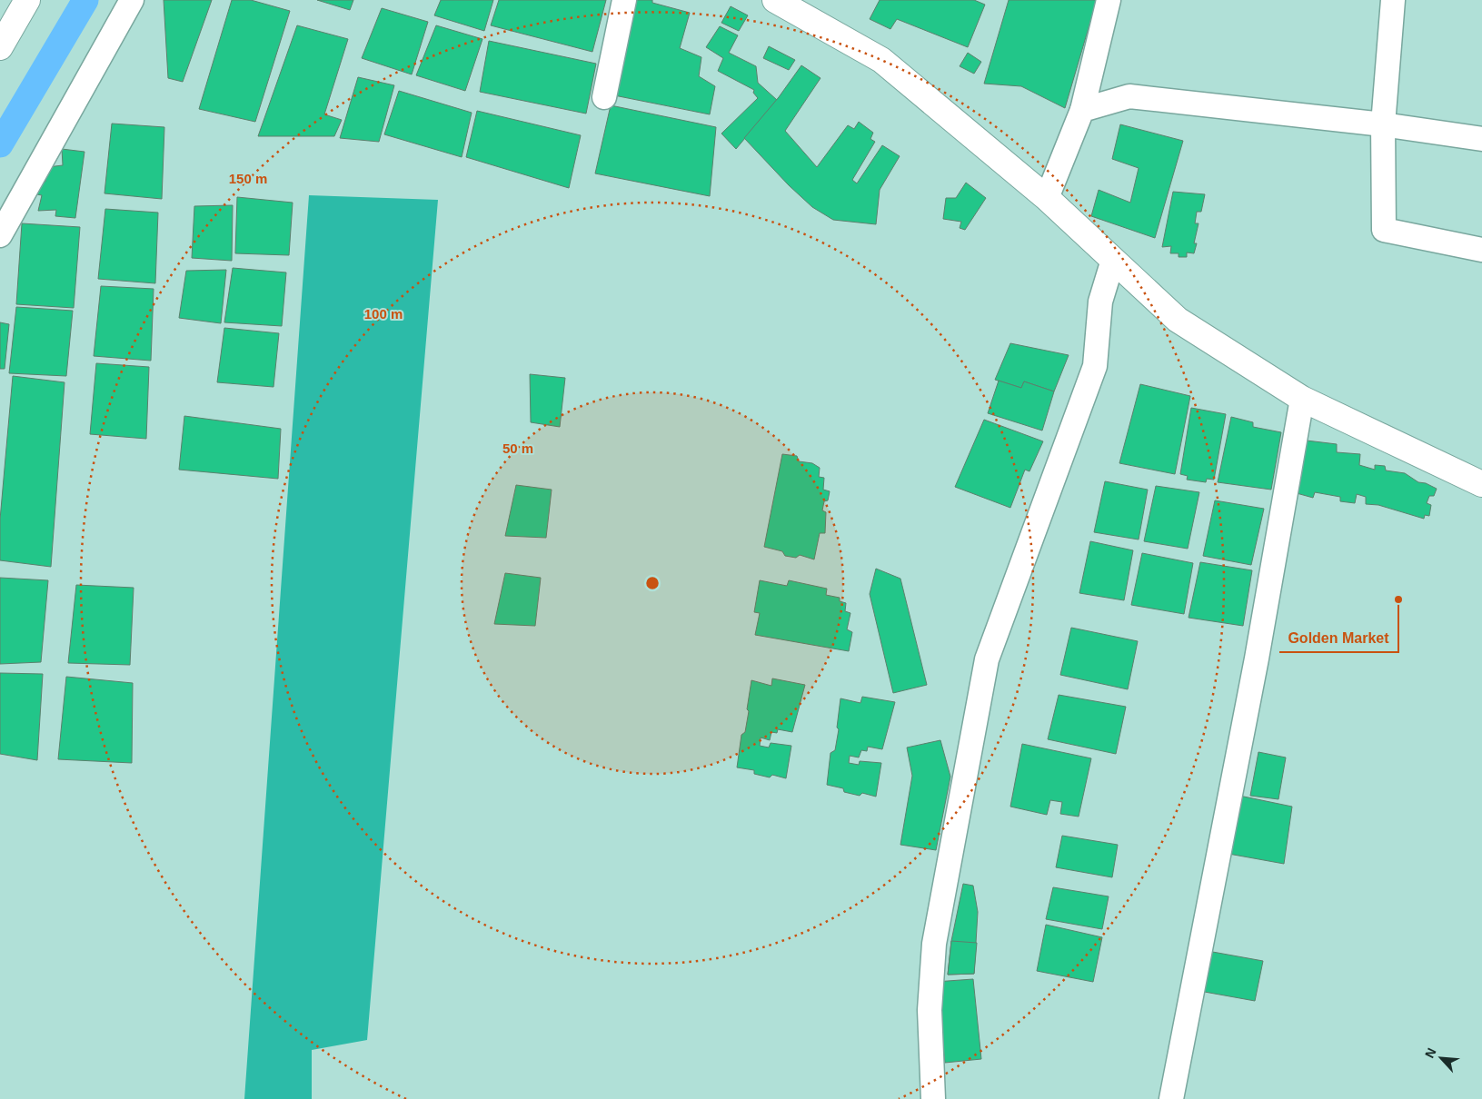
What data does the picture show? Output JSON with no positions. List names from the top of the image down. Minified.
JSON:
{"places":["Golden Market"],"north":"top left","rings":["150 m","100 m","50 m"]}
